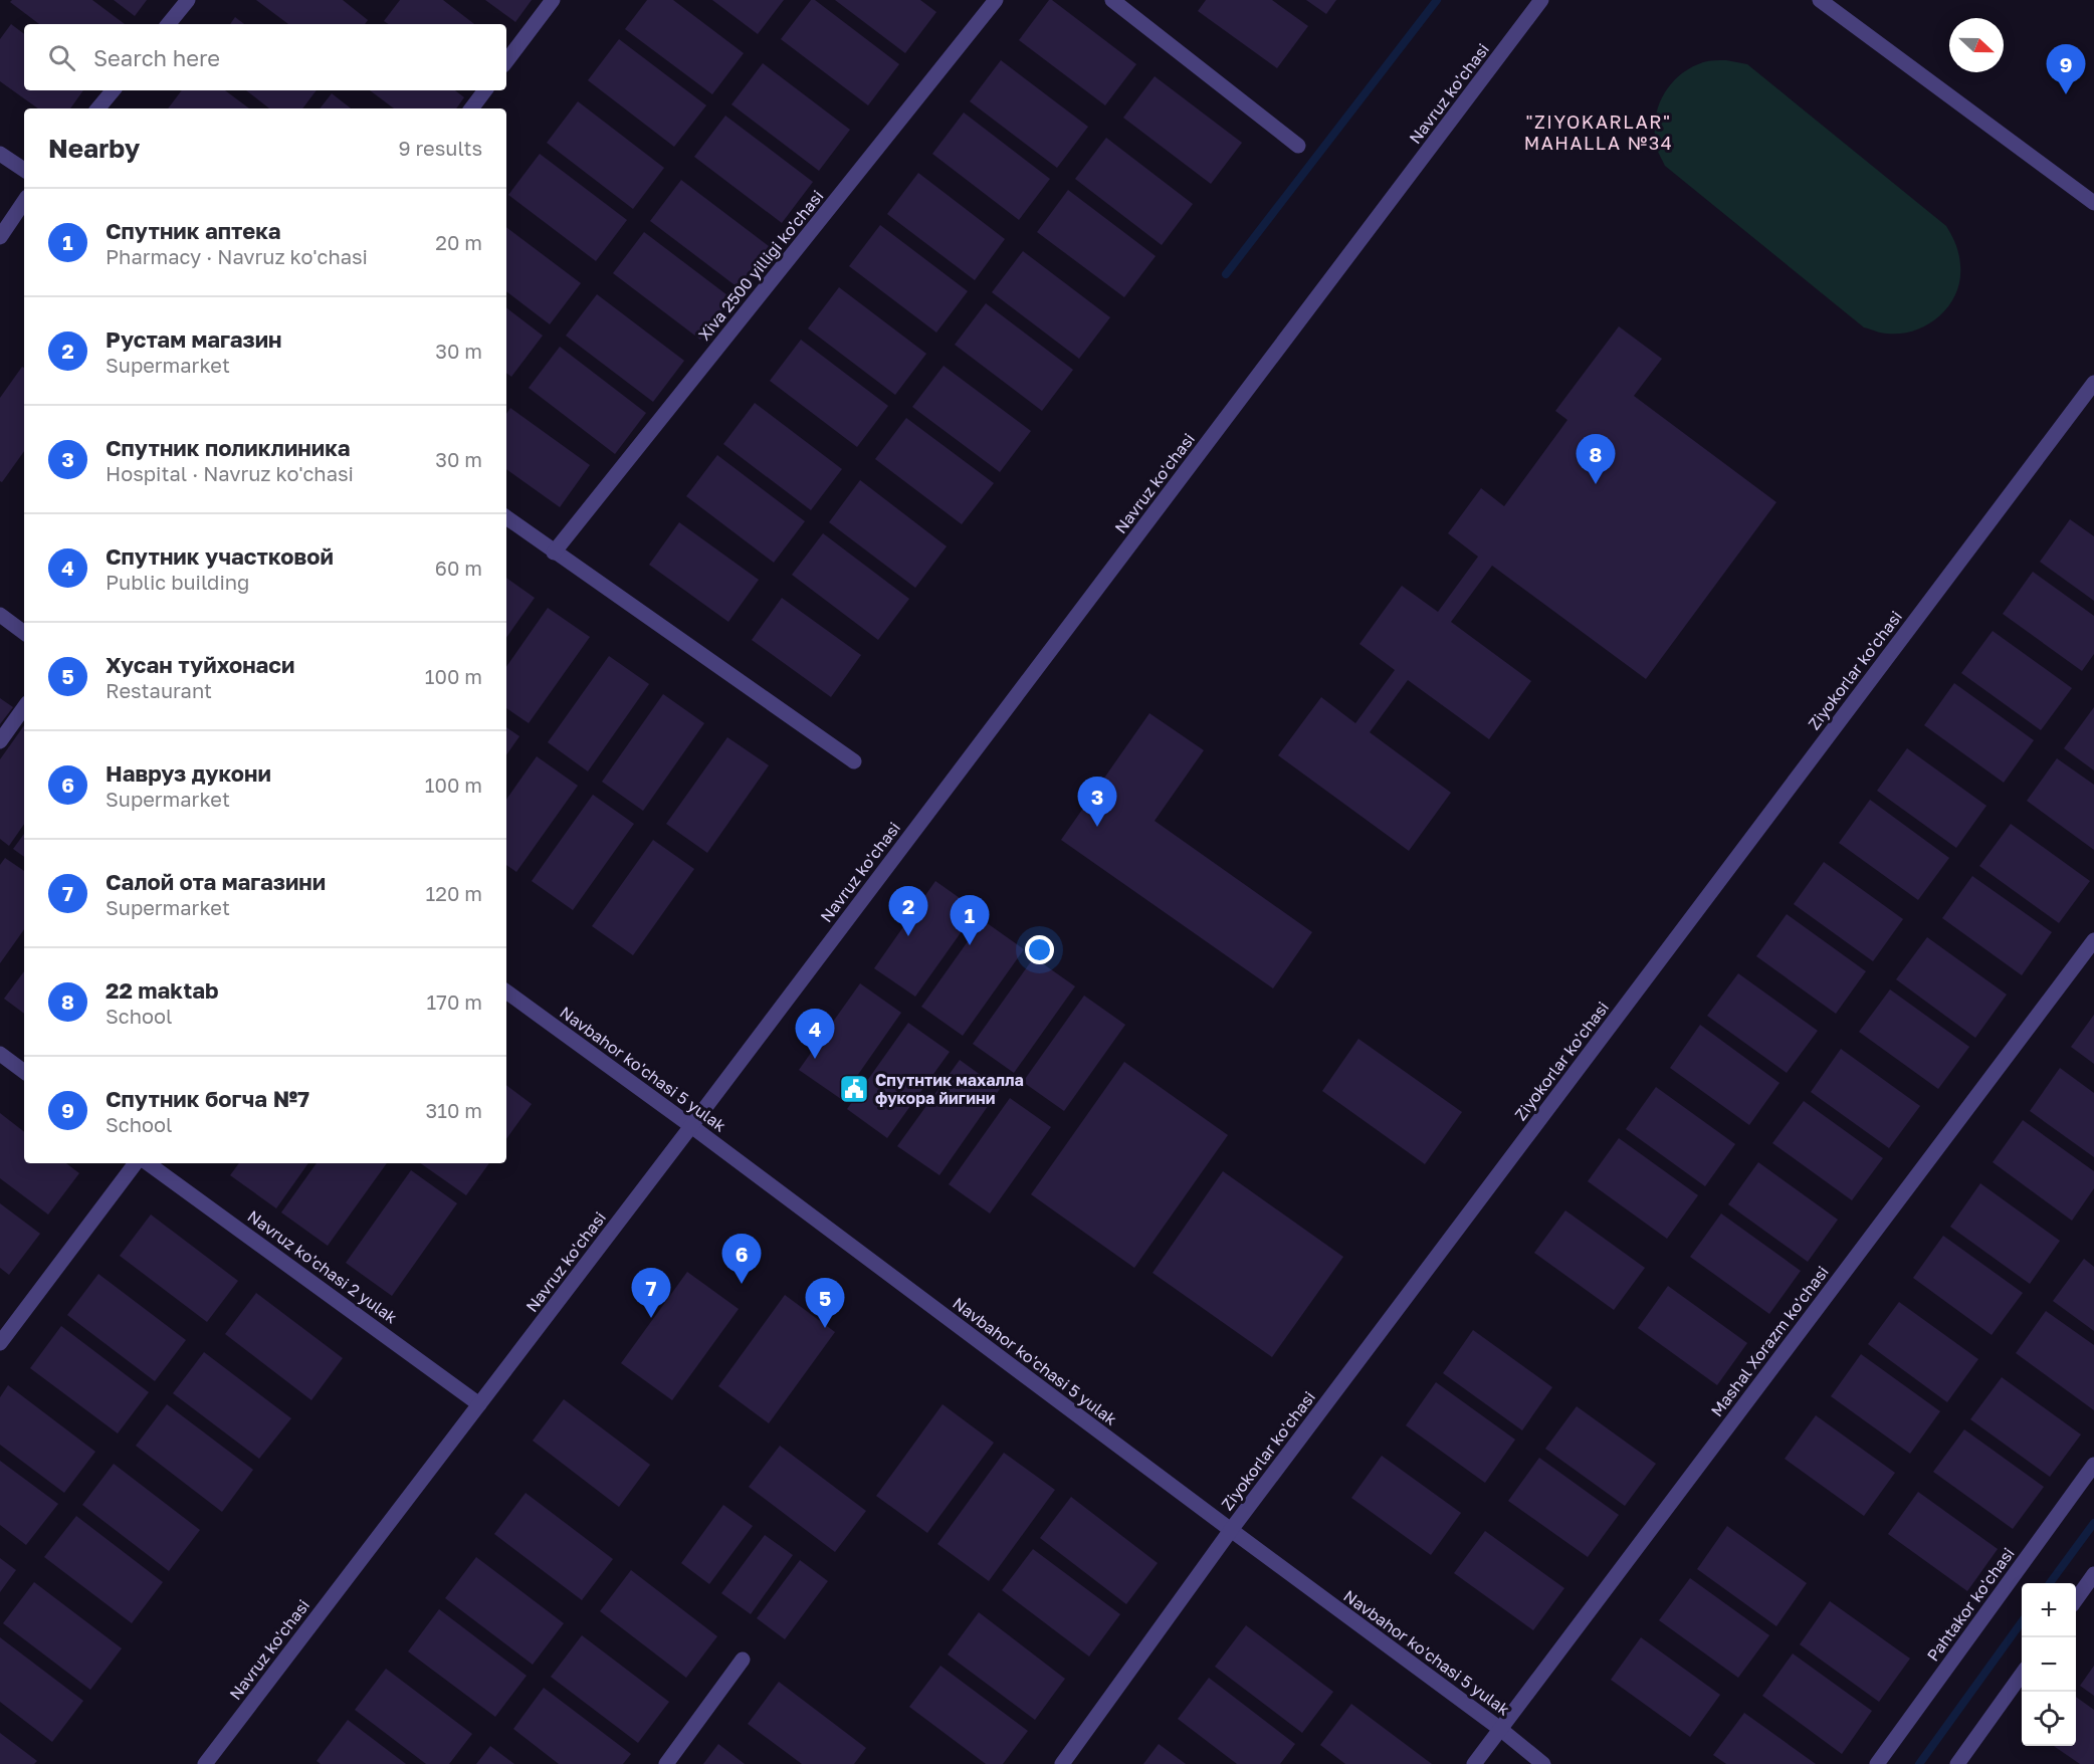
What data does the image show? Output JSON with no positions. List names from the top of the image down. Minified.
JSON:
{"streets":{"street":["Navruz ko'chasi","Xiva 2500 yilligi ko'chasi","Ziyokorlar ko'chasi","Navbahor ko'chasi 5 yulak","Navruz ko'chasi 2 yulak","Mashal Xorazm ko'chasi","Pahtakor ko'chasi"]},"crossings":[["Navruz ko'chasi","Navbahor ko'chasi 5 yulak"],["Navruz ko'chasi","Navruz ko'chasi 2 yulak"],["Ziyokorlar ko'chasi","Navbahor ko'chasi 5 yulak"],["Navbahor ko'chasi 5 yulak","Mashal Xorazm ko'chasi"]],"districts":["\"ZIYOKARLAR\" MAHALLA №34"],"places":{"public building":["Спутнтик махалла фукора йигини"]},"north":"right","page":{"search":"Search here","pins":["9","8","3","2","1","4","6","7","5"],"heading":["Nearby","9 results"],"list":[{"mark":"1","name":"Спутник аптека","note":"Pharmacy · Navruz ko'chasi","value":"20 m"},{"mark":"2","name":"Рустам магазин","note":"Supermarket","value":"30 m"},{"mark":"3","name":"Спутник поликлиника","note":"Hospital · Navruz ko'chasi","value":"30 m"},{"mark":"4","name":"Спутник участковой","note":"Public building","value":"60 m"},{"mark":"5","name":"Хусан туйхонаси","note":"Restaurant","value":"100 m"},{"mark":"6","name":"Навруз дукони","note":"Supermarket","value":"100 m"},{"mark":"7","name":"Салой ота магазини","note":"Supermarket","value":"120 m"},{"mark":"8","name":"22 maktab","note":"School","value":"170 m"},{"mark":"9","name":"Спутник богча №7","note":"School","value":"310 m"}],"map_buttons":["+","−"]}}
